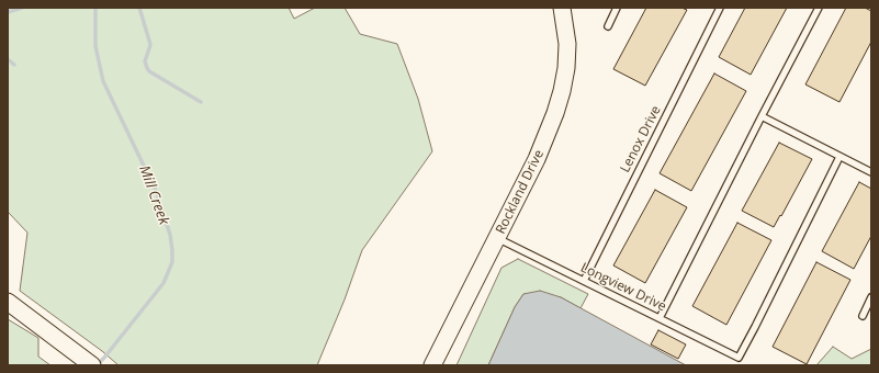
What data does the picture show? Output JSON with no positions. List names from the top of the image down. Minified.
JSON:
{"streets":{"street":["Rockland Drive"],"lane":["Lenox Drive","Longview Drive"]},"crossings":[["Lenox Drive","Longview Drive"],["Rockland Drive","Longview Drive"]],"water":["Mill Creek"]}
